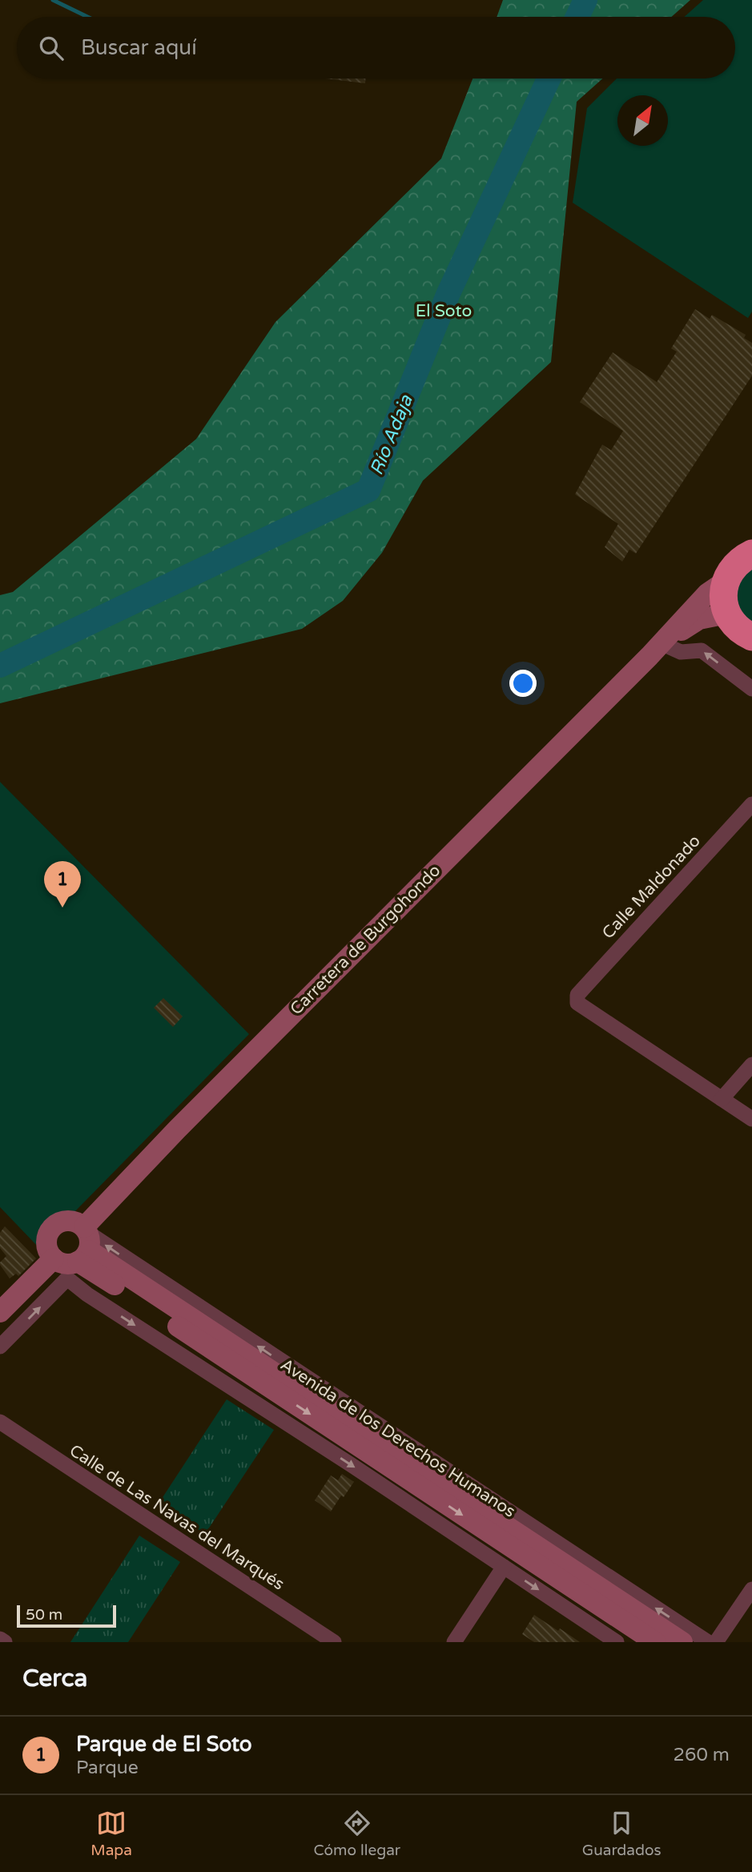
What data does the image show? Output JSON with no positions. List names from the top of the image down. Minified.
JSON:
{"streets":{"main road":["Carretera de Burgohondo","Avenida de los Derechos Humanos"],"street":["Calle Maldonado","Calle de Las Navas del Marqués"]},"crossings":[["Carretera de Burgohondo","Avenida de los Derechos Humanos"]],"water":["Río Adaja"],"parks":["El Soto"],"scale_bar":"50 m","north":"top right","page":{"search":"Buscar aquí","pins":"1","scale":"50 m","heading":"Cerca","list":[{"mark":"1","name":"Parque de El Soto","note":"Parque","value":"260 m"}],"nav":["Mapa","Cómo llegar","Guardados"]}}
